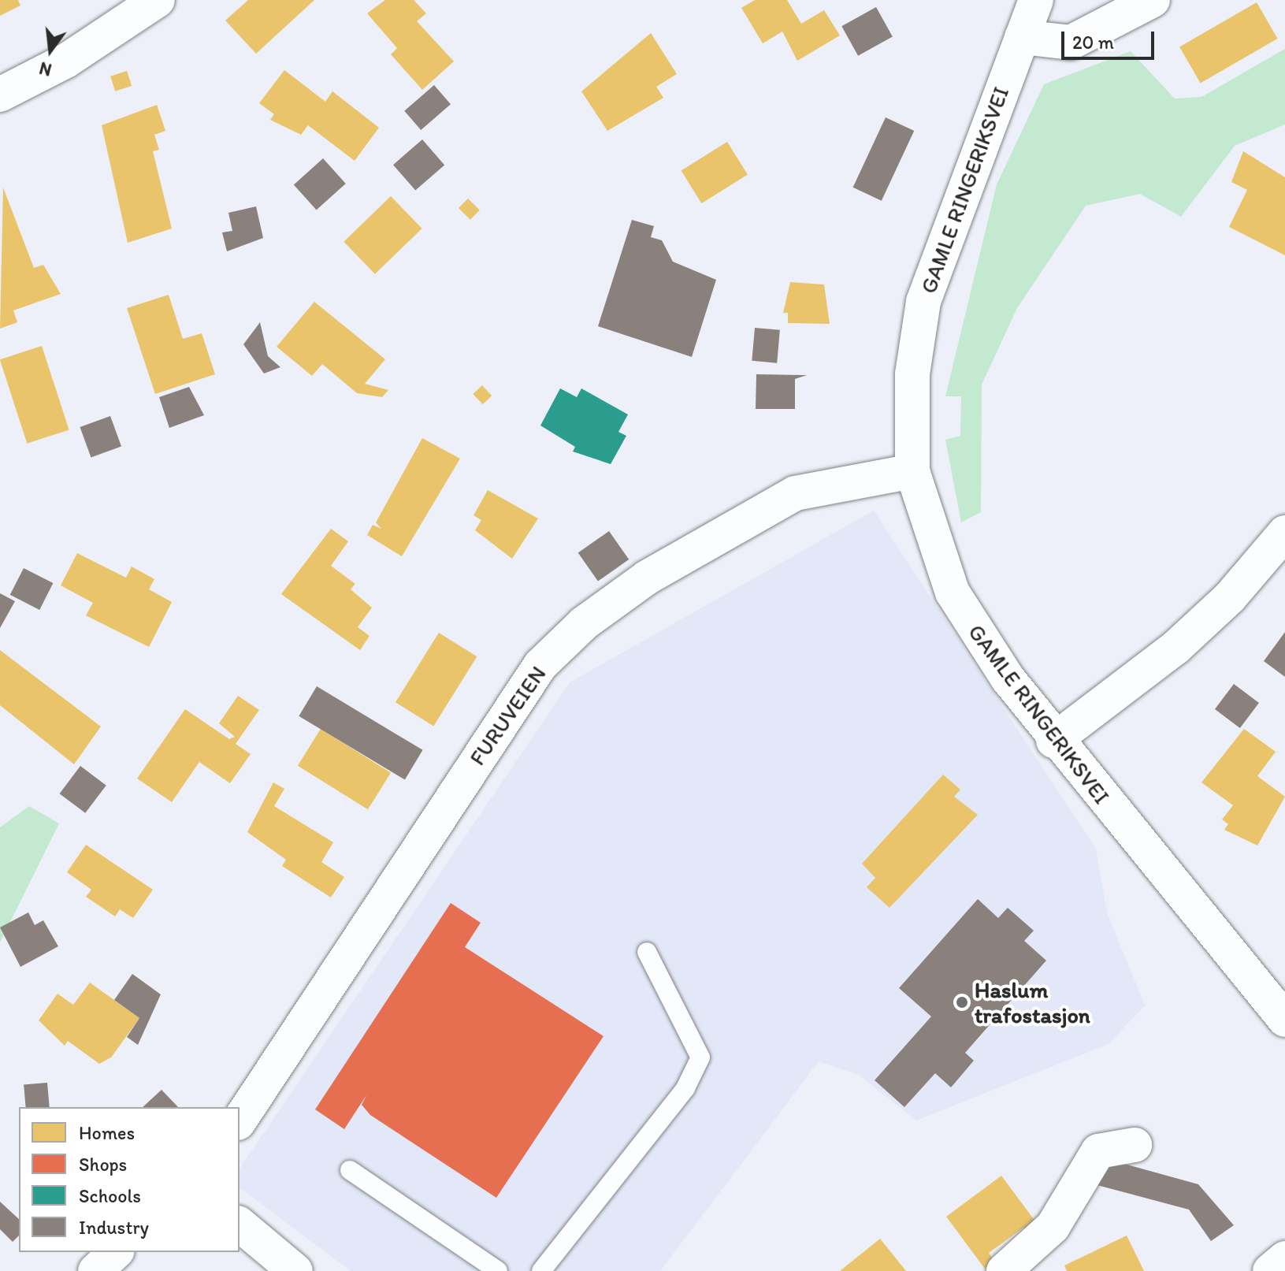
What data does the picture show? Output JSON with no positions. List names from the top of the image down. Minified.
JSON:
{"streets":{"street":["GAMLE RINGERIKSVEI","FURUVEIEN"]},"crossings":[["GAMLE RINGERIKSVEI","FURUVEIEN"]],"places":["Haslum trafostasjon"],"legend":["Homes","Shops","Schools","Industry"],"scale_bar":"20 m","north":"bottom"}
